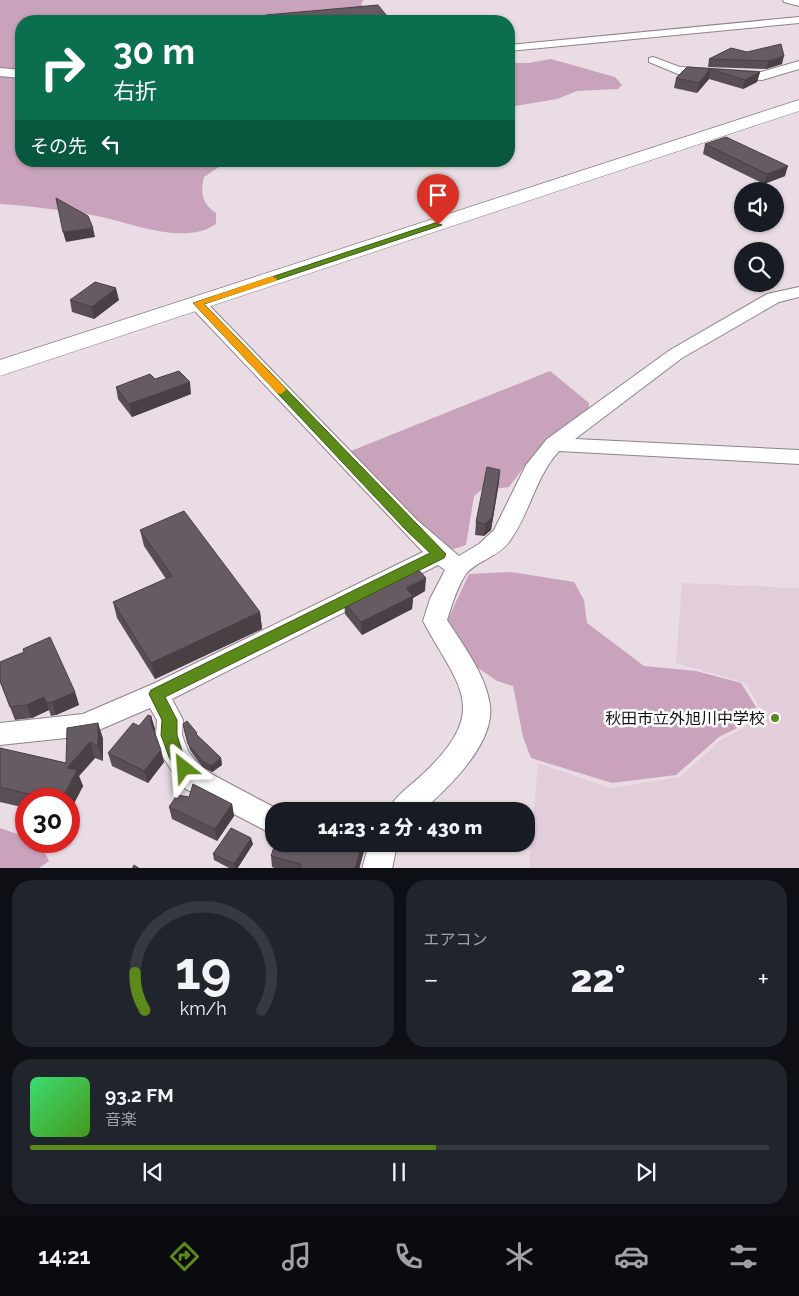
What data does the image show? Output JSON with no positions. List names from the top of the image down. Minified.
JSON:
{"places":["秋田市立外旭川中学校"],"page":{"turn":["30 m","右折"],"then":"その先","limit":"30","trip":"14:23 · 2 分 · 430 m","tile":"エアコン","heat":["−","22°","+"],"song":["93.2 FM","音楽"],"tabs":"14:21","gauge":["19","km/h"]}}
